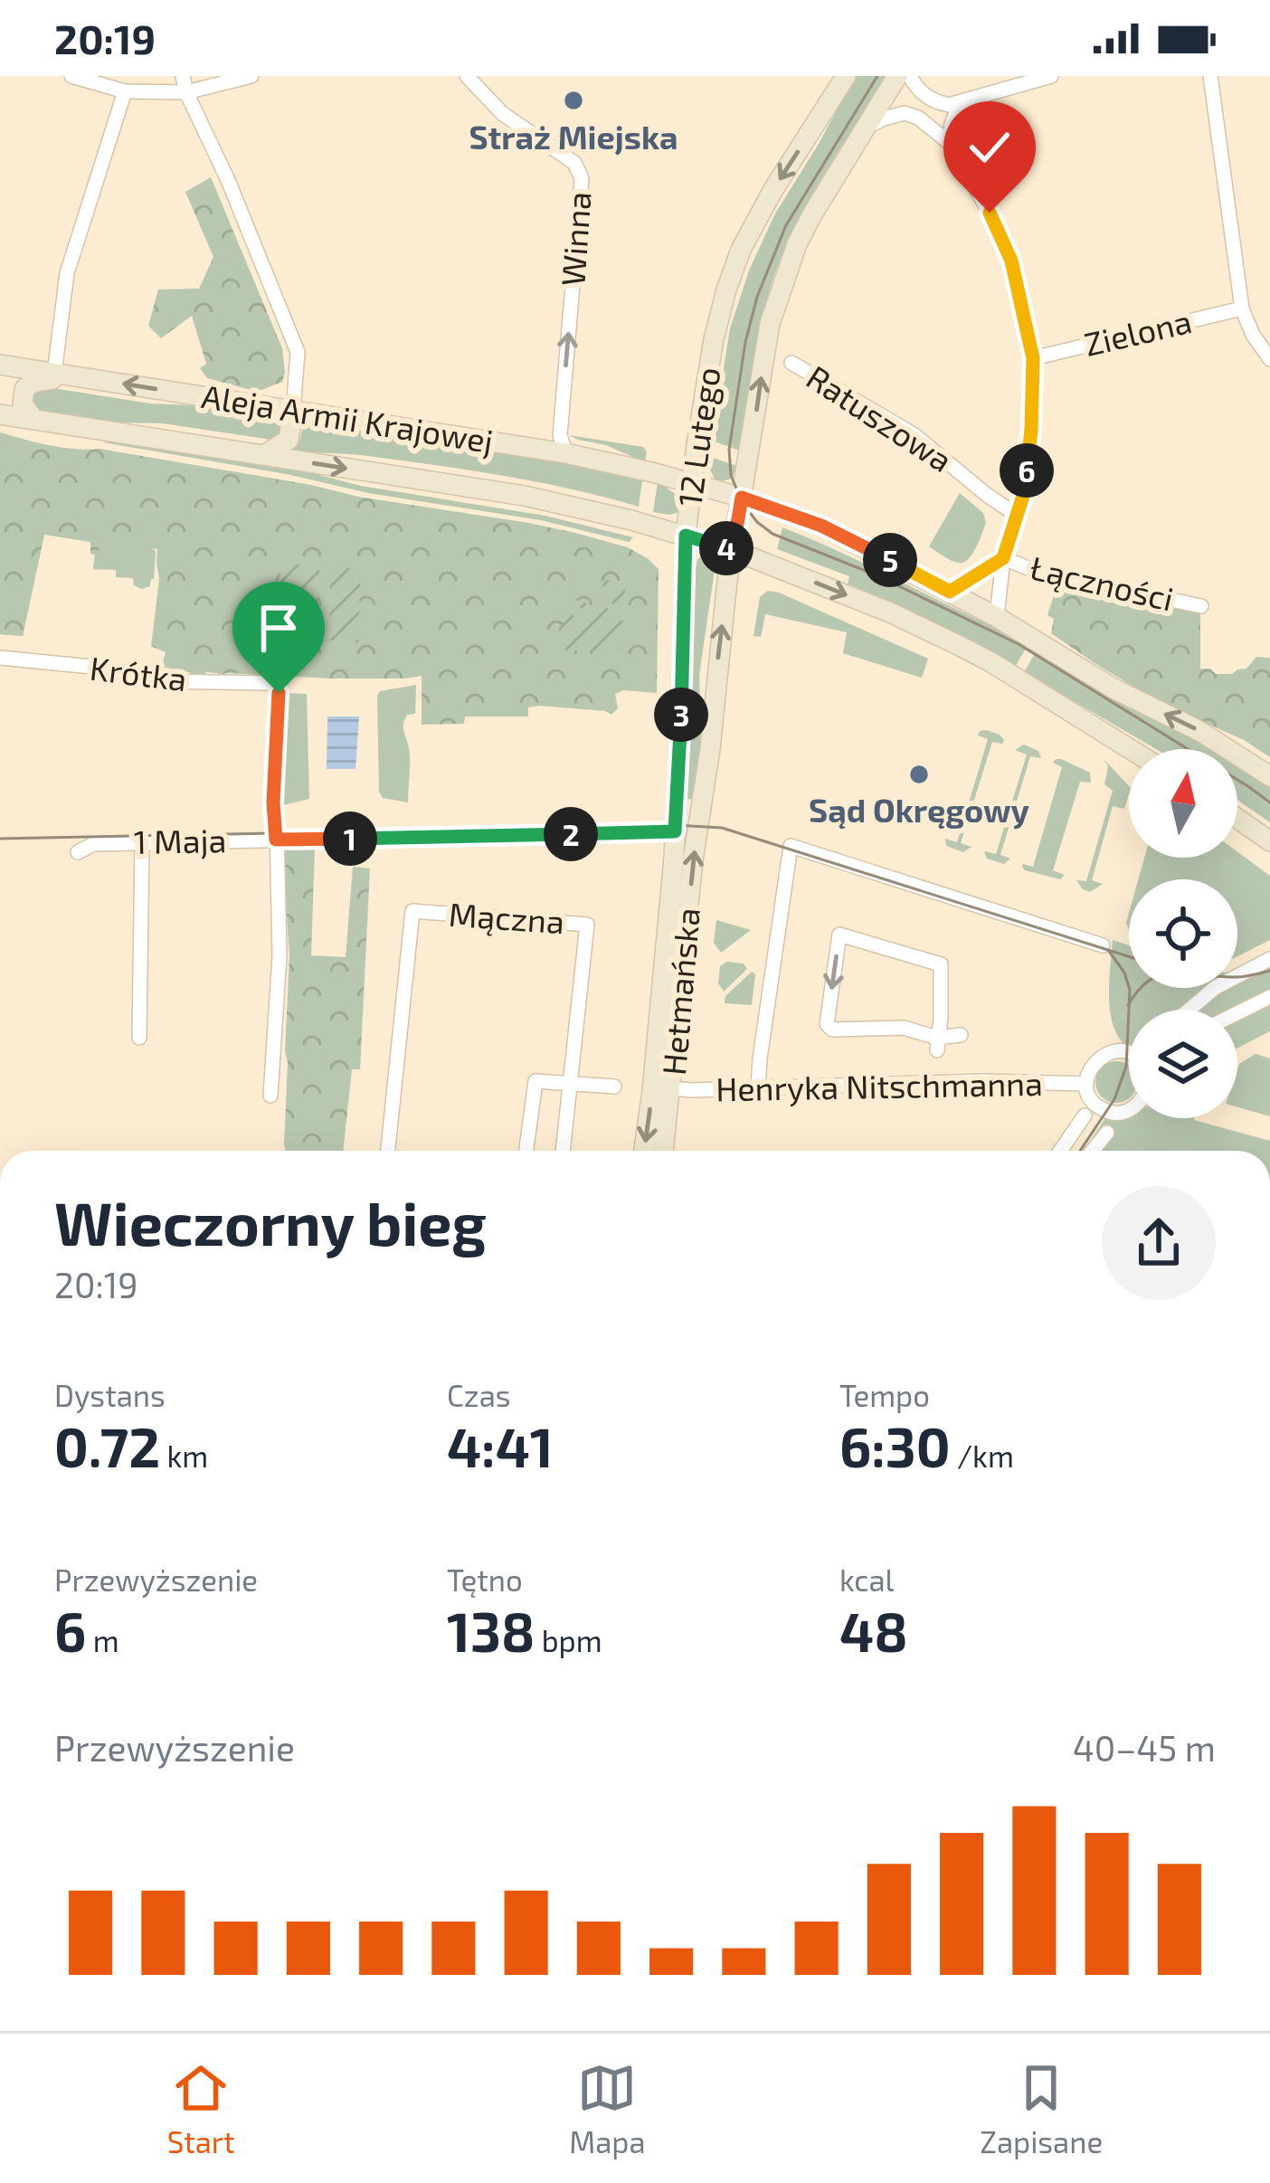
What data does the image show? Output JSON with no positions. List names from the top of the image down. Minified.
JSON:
{"streets":{"street":["Winna","Zielona","Aleja Armii Krajowej","Ratuszowa","12 Lutego","Łączności","Krótka","1 Maja","Mączna","Hetmańska","Henryka Nitschmanna"]},"crossings":[["Winna","Aleja Armii Krajowej"],["Aleja Armii Krajowej","12 Lutego"],["12 Lutego","1 Maja"],["12 Lutego","Hetmańska"],["Krótka","1 Maja"],["1 Maja","Hetmańska"],["Hetmańska","Henryka Nitschmanna"]],"one_way":["Winna"],"places":["Straż Miejska","Sąd Okręgowy"],"north":"top","page":{"status":"20:19","pins":["6","4","5","3","2","1"],"heading":["Wieczorny bieg","20:19"],"stats":[["Dystans","0.72 km"],["Czas","4:41"],["Tempo","6:30 /km"],["Przewyższenie","6 m"],["Tętno","138 bpm"],["kcal","48"]],"chart":["Przewyższenie","40–45 m"],"tabs":["Start","Mapa","Zapisane"]}}
